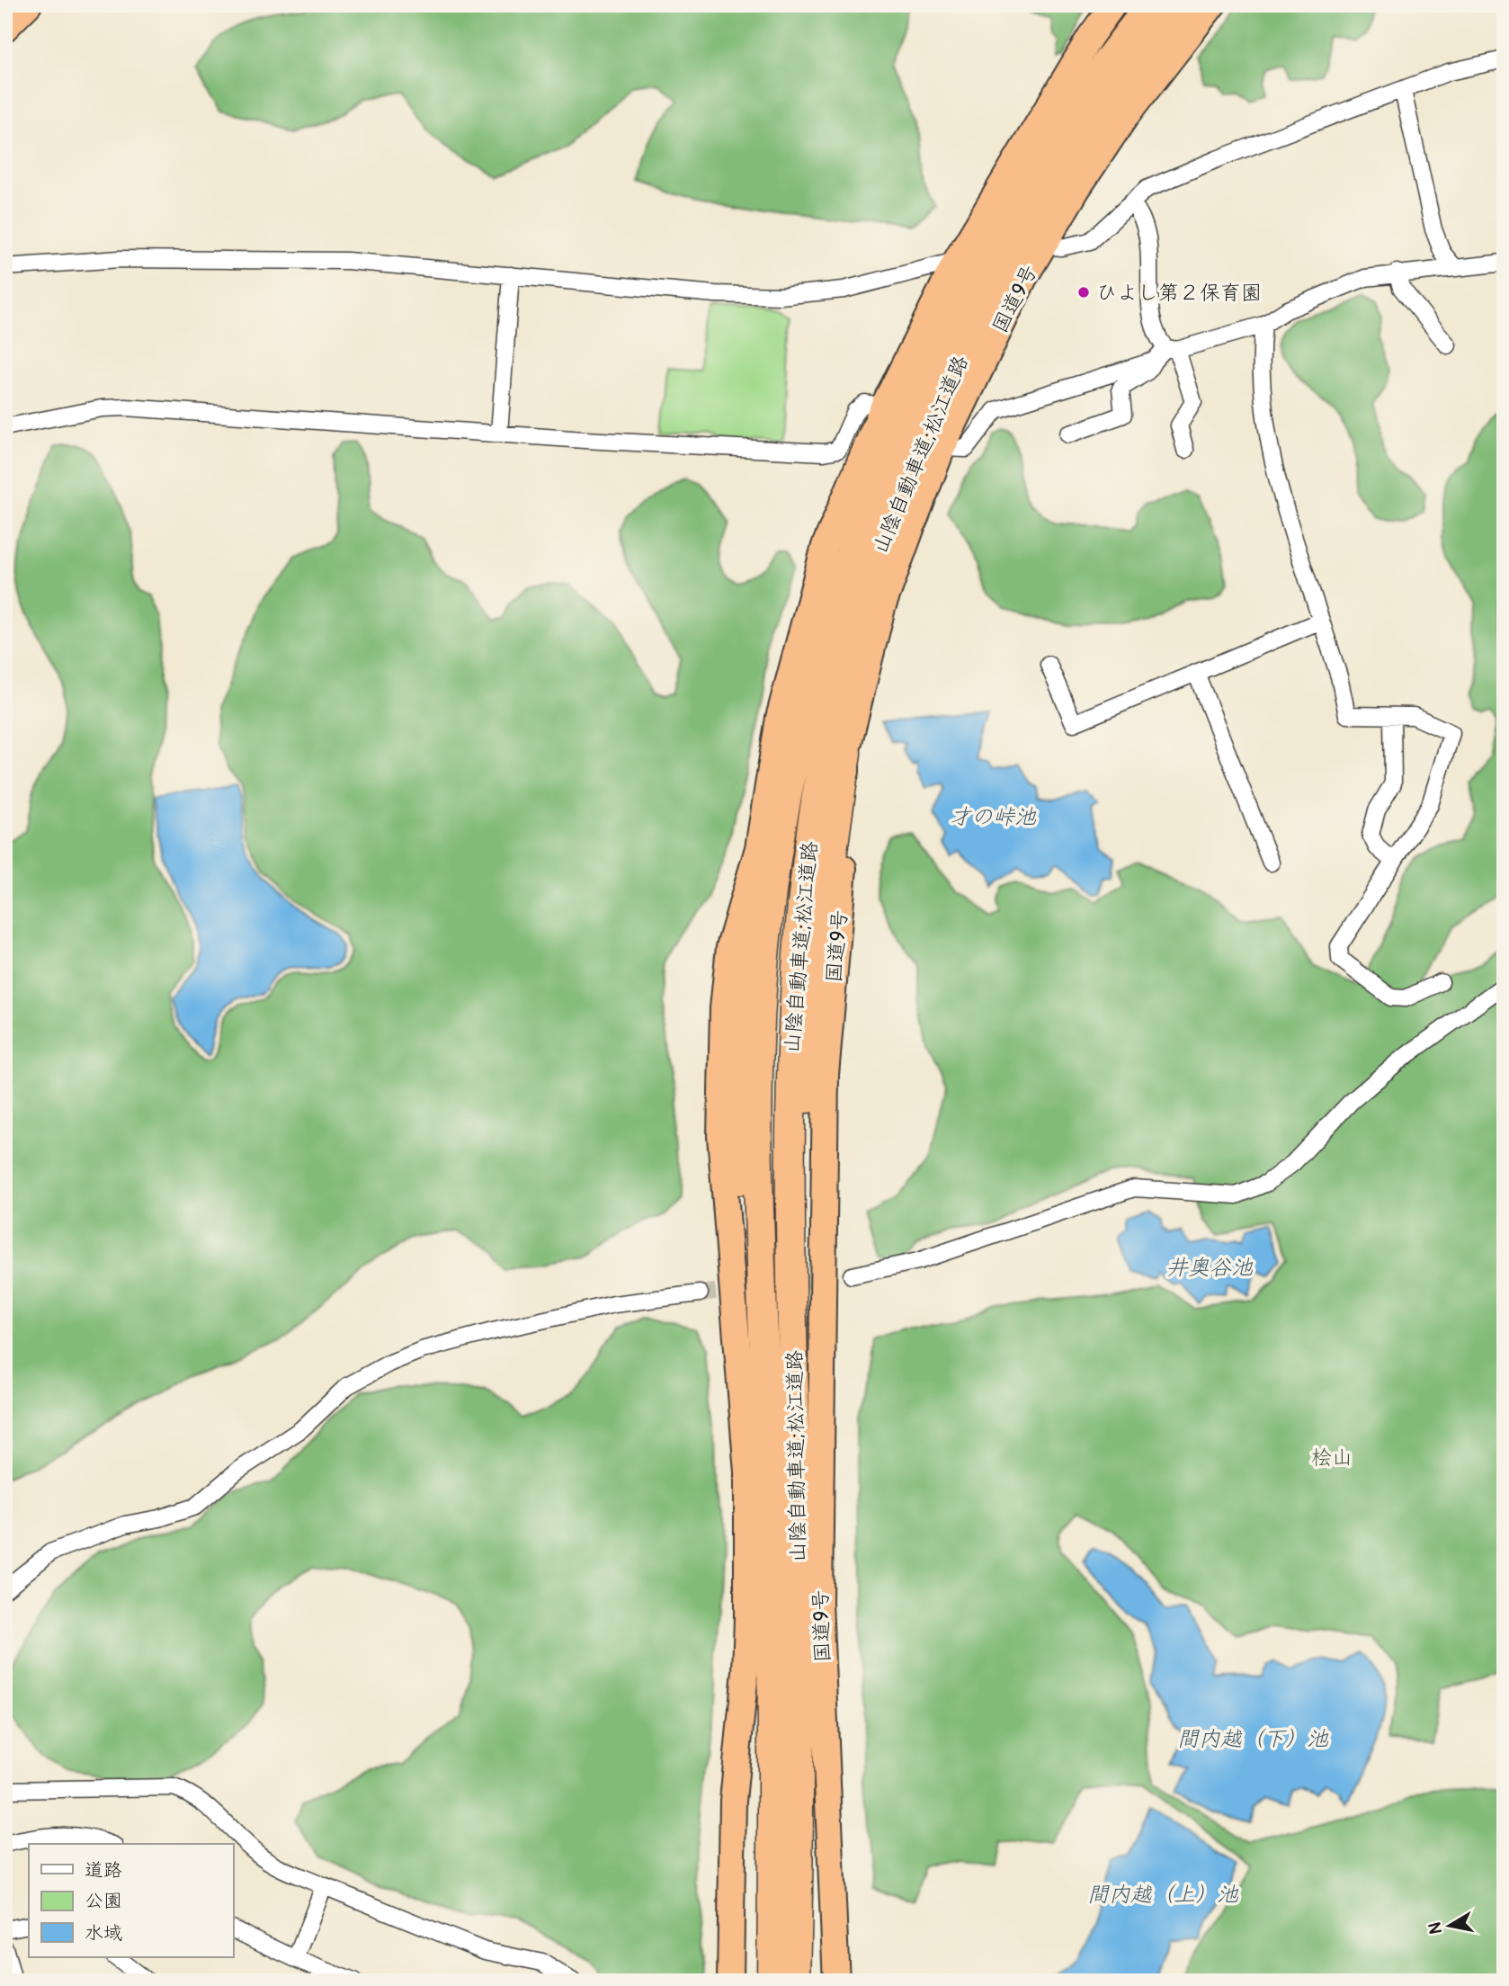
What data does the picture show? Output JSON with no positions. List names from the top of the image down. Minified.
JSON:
{"streets":{"highway":["国道9号","山陰自動車道;松江道路"]},"water":["才の峠池","井奥谷池","間内越（下）池","間内越（上）池"],"parks":["桧山"],"places":["ひよし第２保育園"],"legend":["道路","公園","水域"],"north":"left"}
